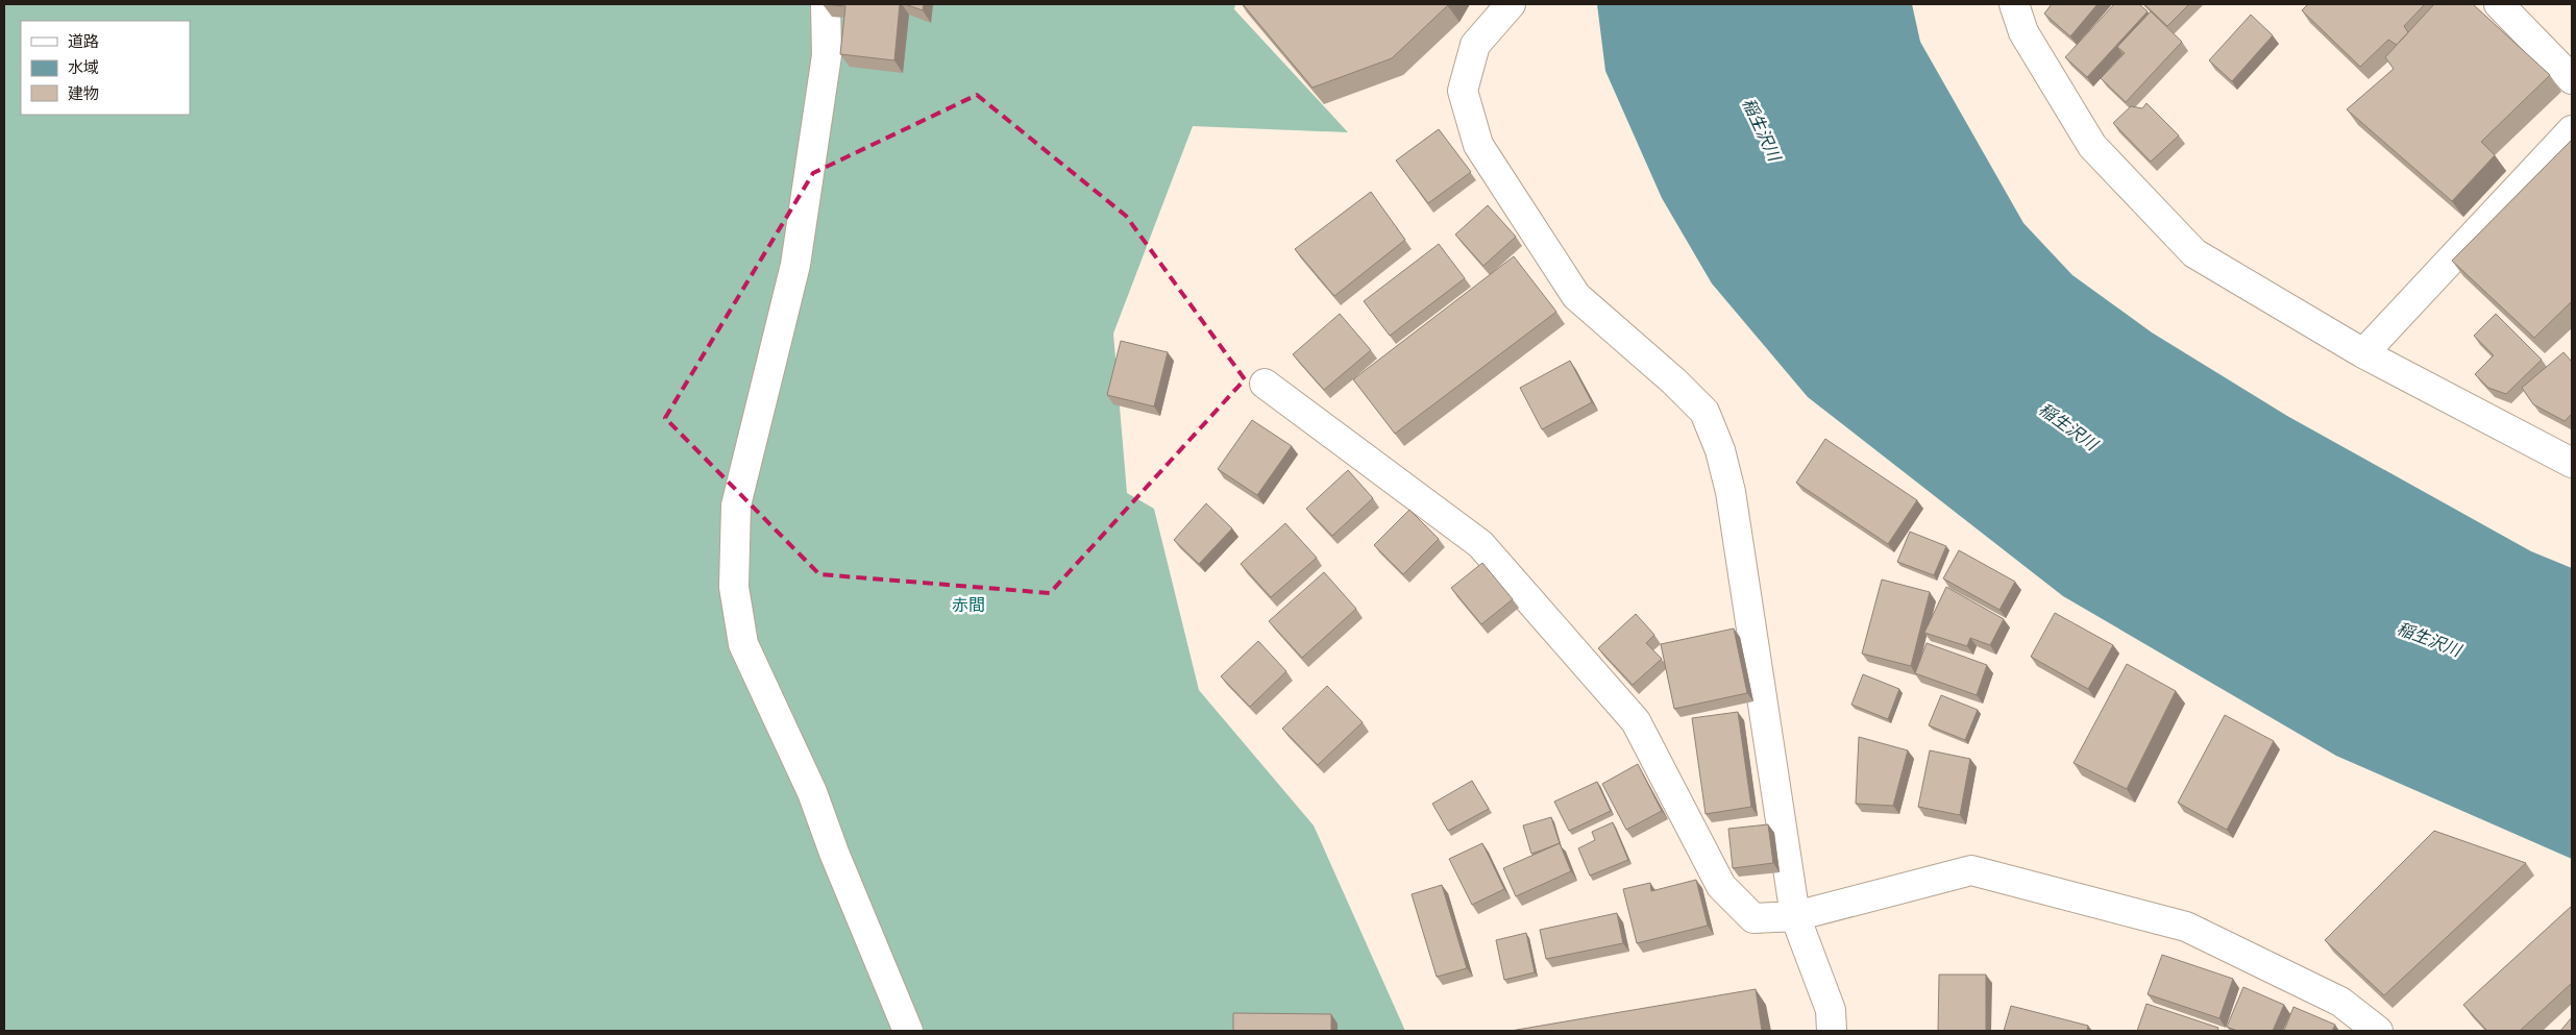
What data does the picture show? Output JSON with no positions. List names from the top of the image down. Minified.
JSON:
{"districts":["赤間"],"water":["稲生沢川"],"legend":["道路","水域","建物"]}
